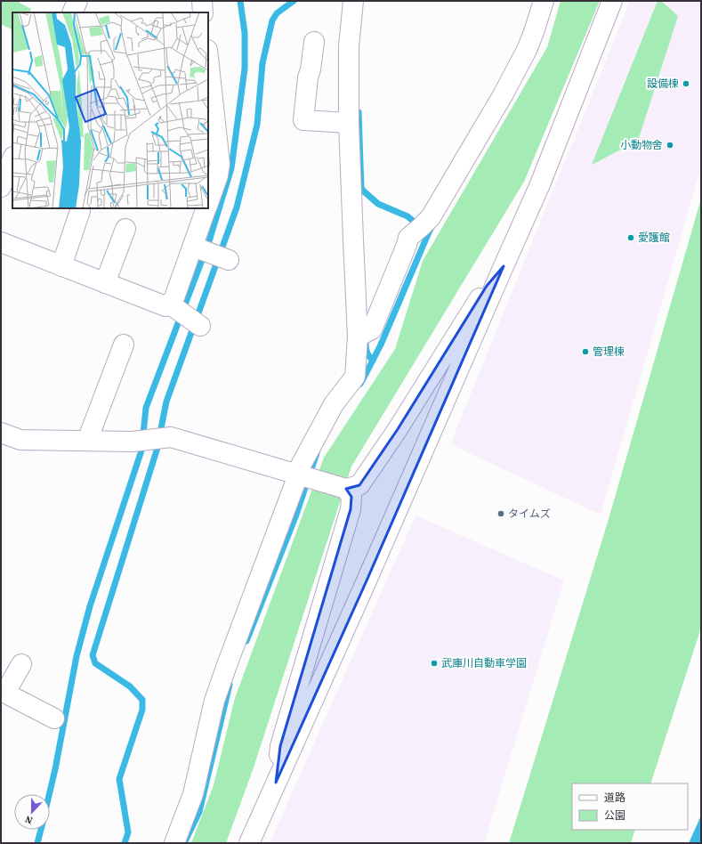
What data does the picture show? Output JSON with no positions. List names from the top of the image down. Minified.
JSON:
{"places":["設備棟","小動物舍","愛護館","管理棟","タイムズ","武庫川自動車学園"],"legend":["道路","公園"],"north":"bottom"}
